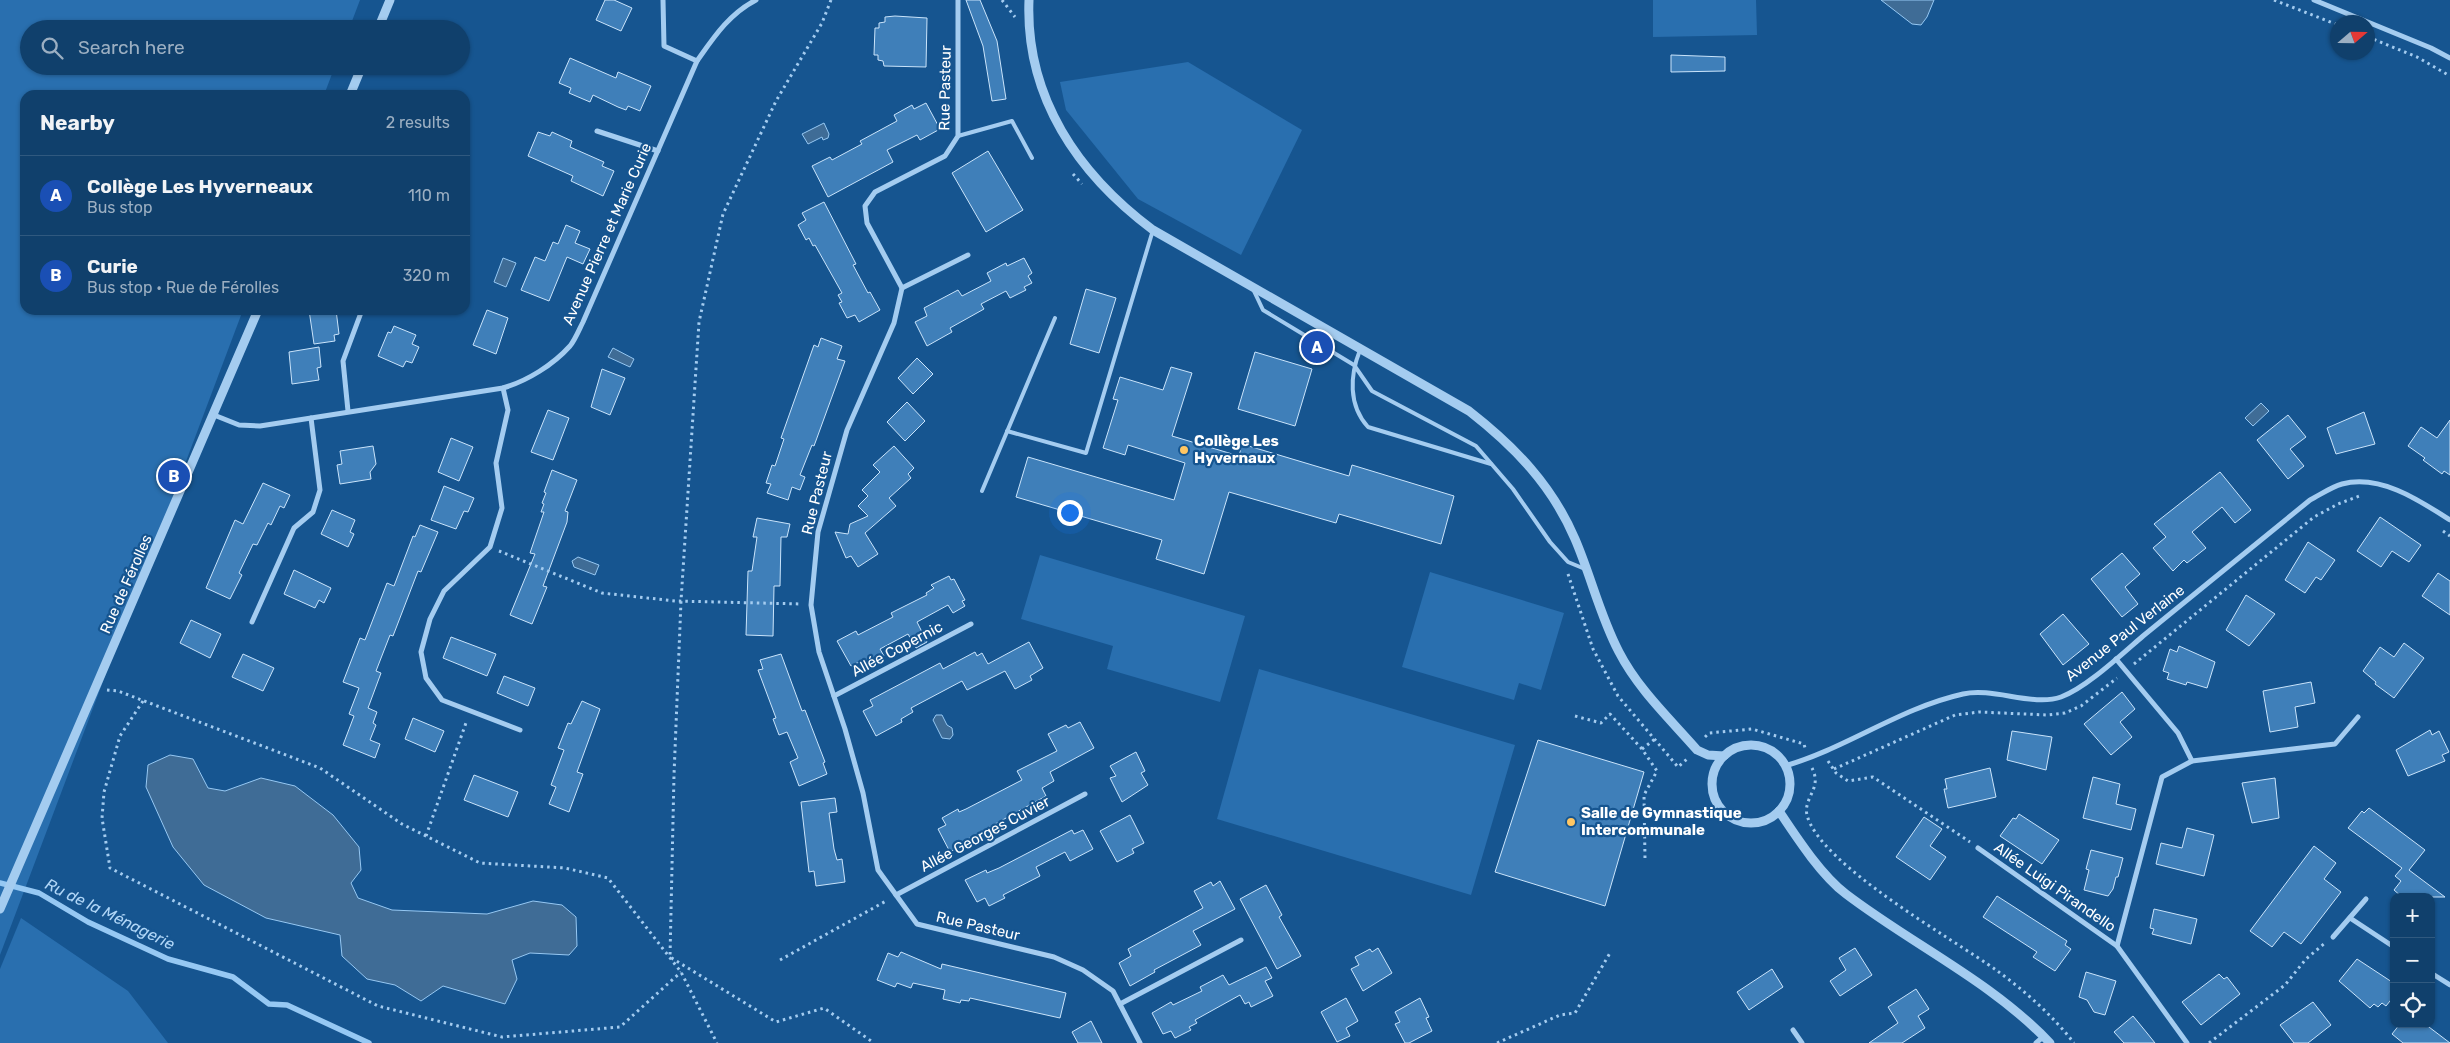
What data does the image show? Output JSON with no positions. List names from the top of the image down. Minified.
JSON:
{"streets":{"street":["Rue Pasteur","Avenue Pierre et Marie Curie","Rue de Férolles","Avenue Paul Verlaine","Allée Copernic","Allée Georges Cuvier","Allée Luigi Pirandello"]},"crossings":[["Rue Pasteur","Allée Copernic"],["Rue Pasteur","Allée Georges Cuvier"],["Avenue Pierre et Marie Curie","Rue de Férolles"]],"water":["Ru de la Ménagerie"],"places":["Collège Les Hyvernaux","Salle de Gymnastique Intercommunale"],"north":"right","page":{"search":"Search here","heading":["Nearby","2 results"],"list":[{"mark":"A","name":"Collège Les Hyverneaux","note":"Bus stop","value":"110 m"},{"mark":"B","name":"Curie","note":"Bus stop · Rue de Férolles","value":"320 m"}],"pins":["A","B"],"map_buttons":["+","−"]}}
